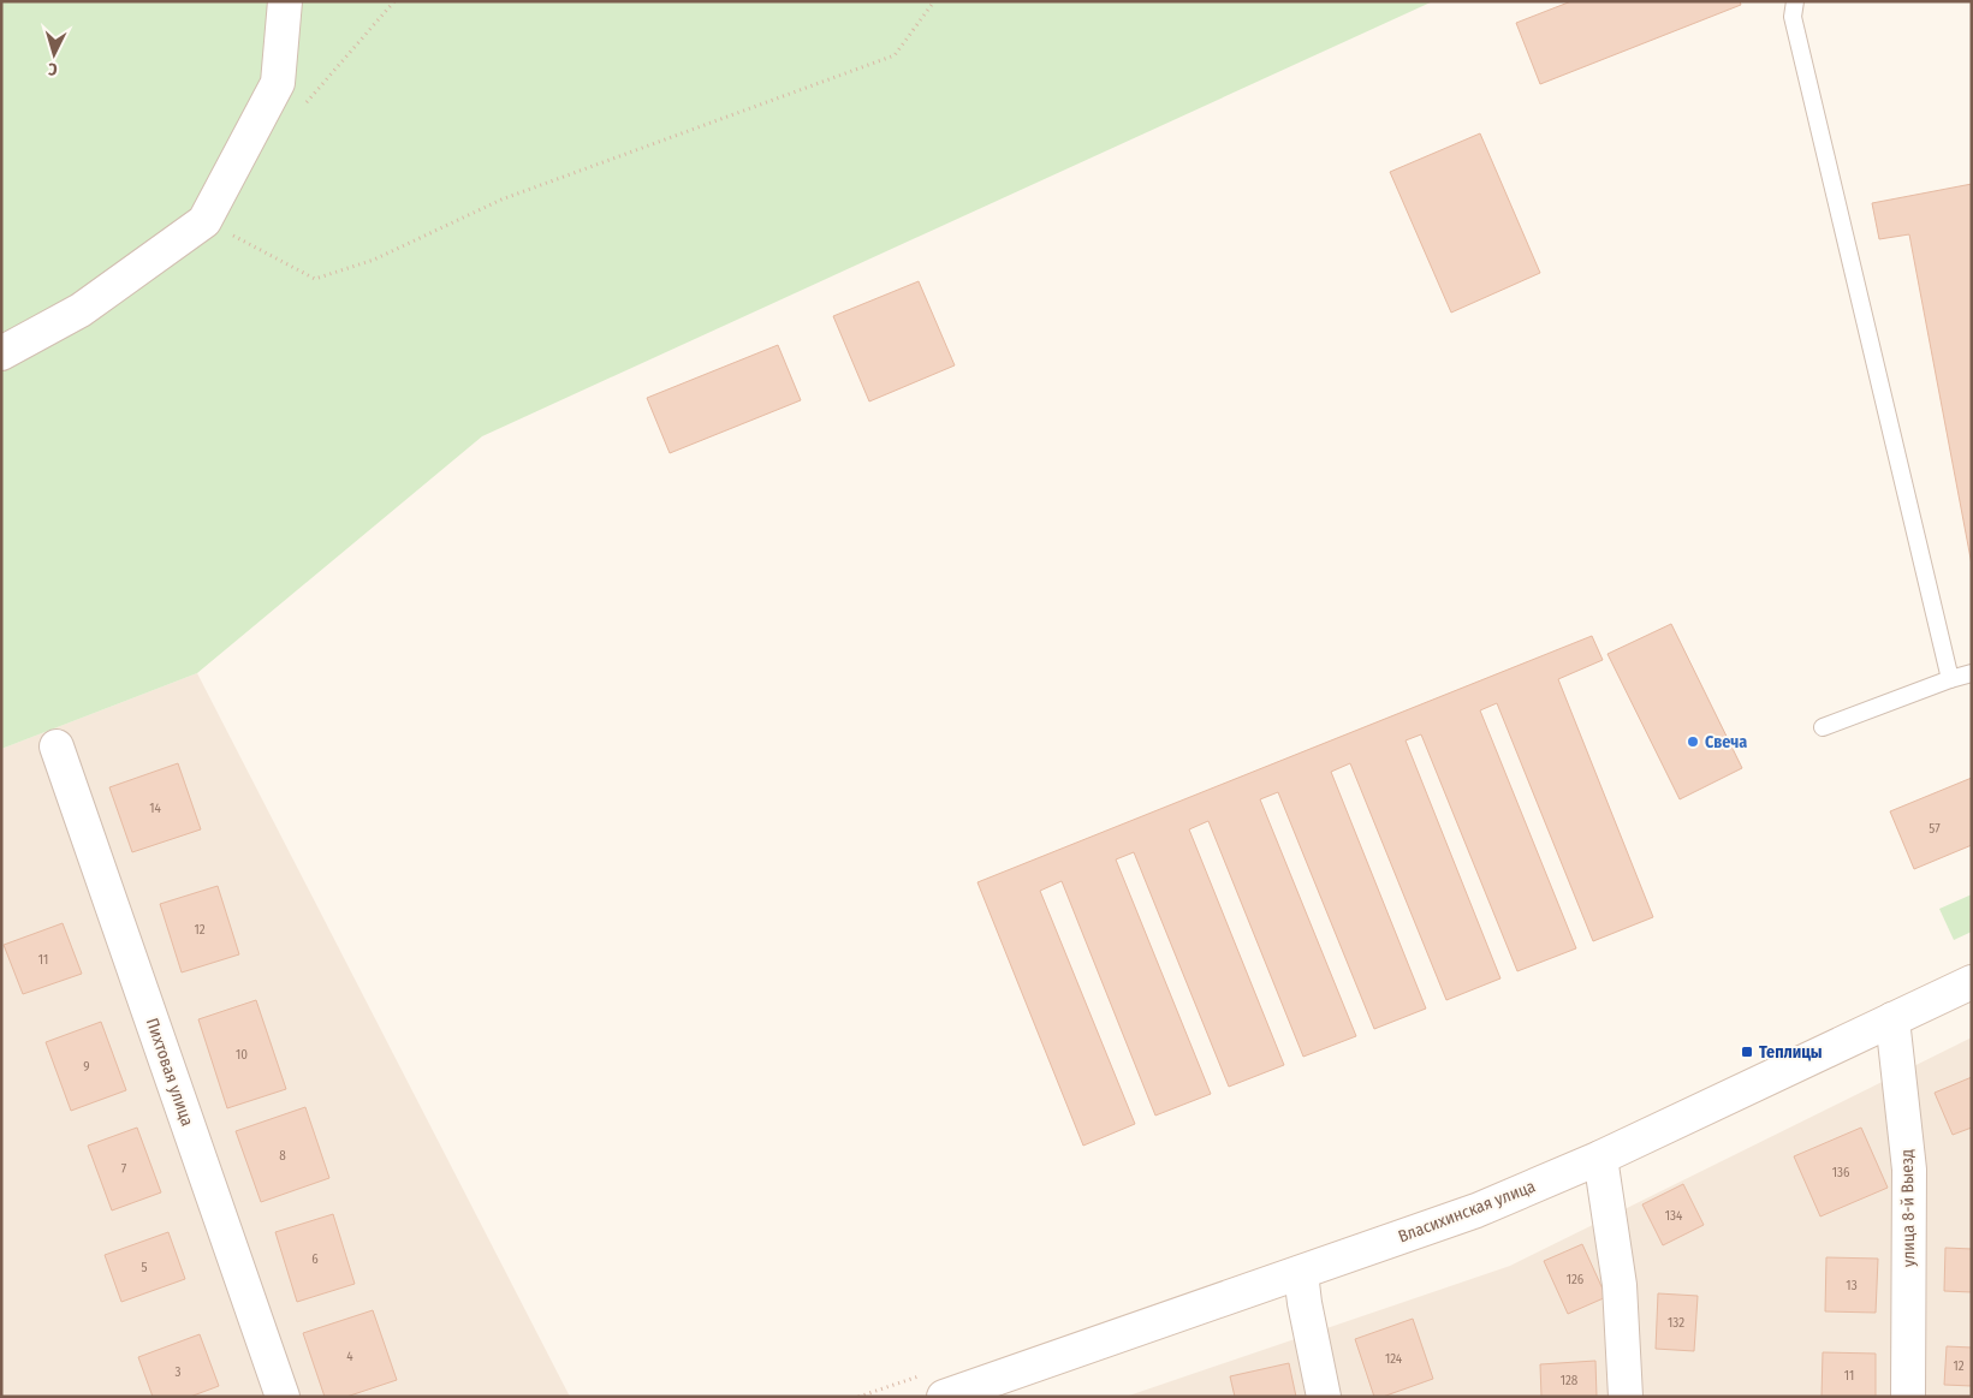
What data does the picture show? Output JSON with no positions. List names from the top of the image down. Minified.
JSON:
{"streets":{"street":["Пихтовая улица","улица 8-й Выезд","Власихинская улица"]},"crossings":[["улица 8-й Выезд","Власихинская улица"]],"places":{"other":["Свеча"],"transit":["Теплицы"]},"house_numbers":["14","57","12","11","10","9","8","7","136","134","6","5","126","13","132","4","124","12","3","11","128"],"north":"bottom"}
